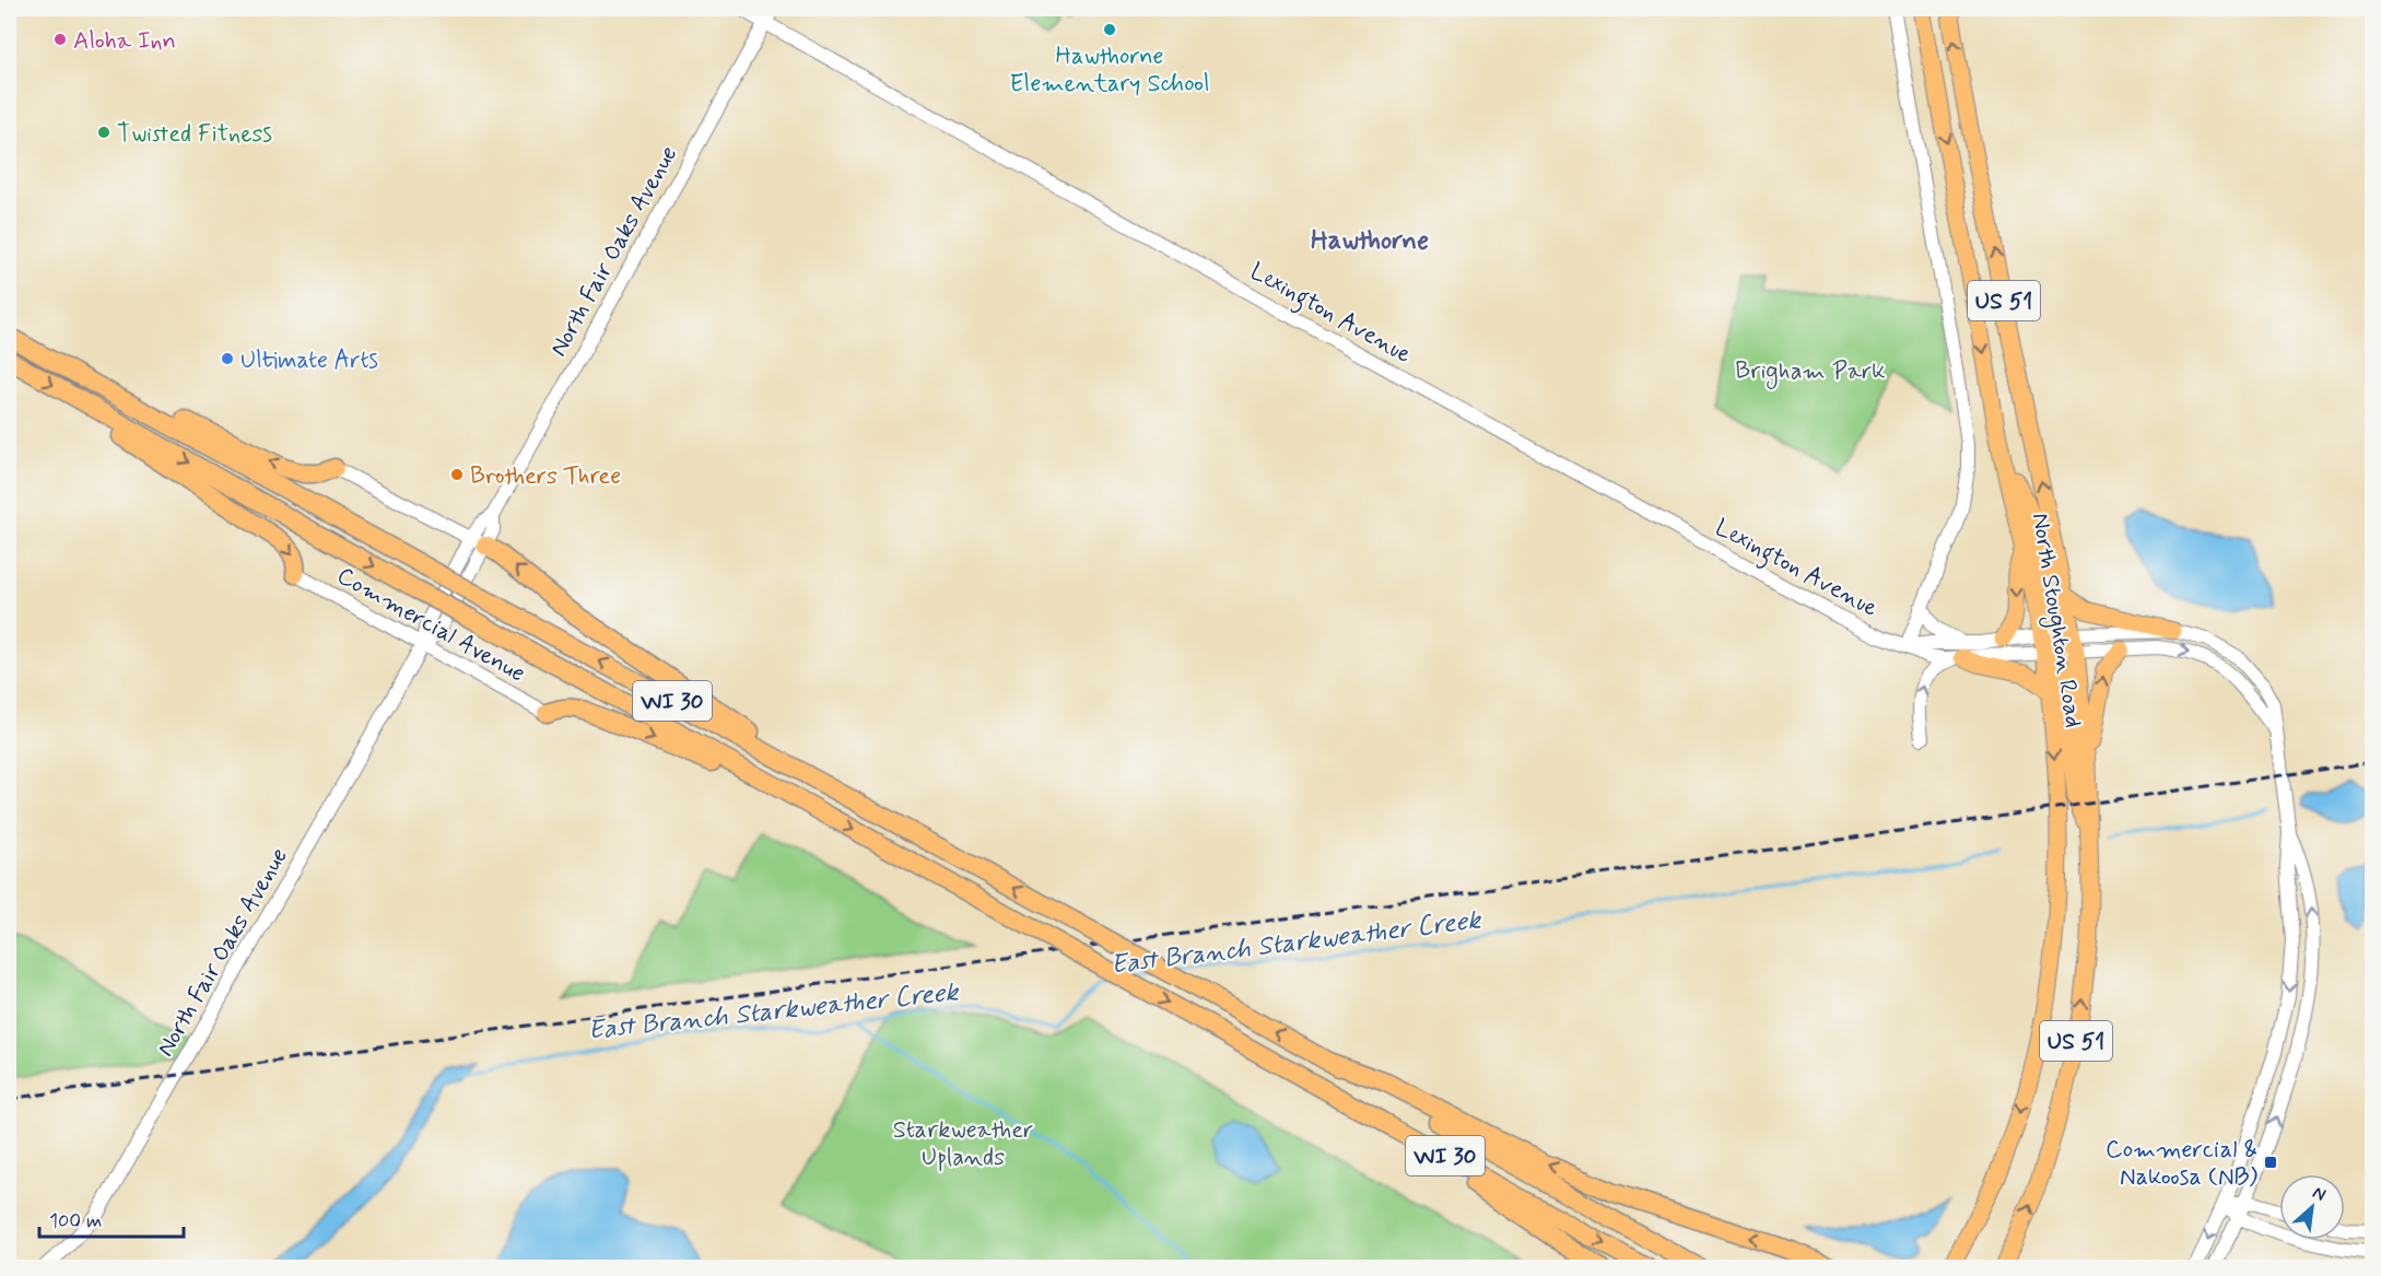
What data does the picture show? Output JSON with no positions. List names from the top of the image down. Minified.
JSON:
{"streets":{"highway":["WI 30"],"main road":["US 51","North Stoughton Road"],"street":["North Fair Oaks Avenue","Lexington Avenue","Commercial Avenue"]},"crossings":[["North Fair Oaks Avenue","Lexington Avenue"],["North Fair Oaks Avenue","Commercial Avenue"]],"districts":["Hawthorne"],"water":["East Branch Starkweather Creek"],"parks":["Brigham Park","Starkweather Uplands"],"places":{"other":["Hawthorne Elementary School","Aloha Inn","Twisted Fitness","Ultimate Arts","Brothers Three"],"transit":["Commercial & Nakoosa (NB)"]},"scale_bar":"100 m","north":"top right"}
